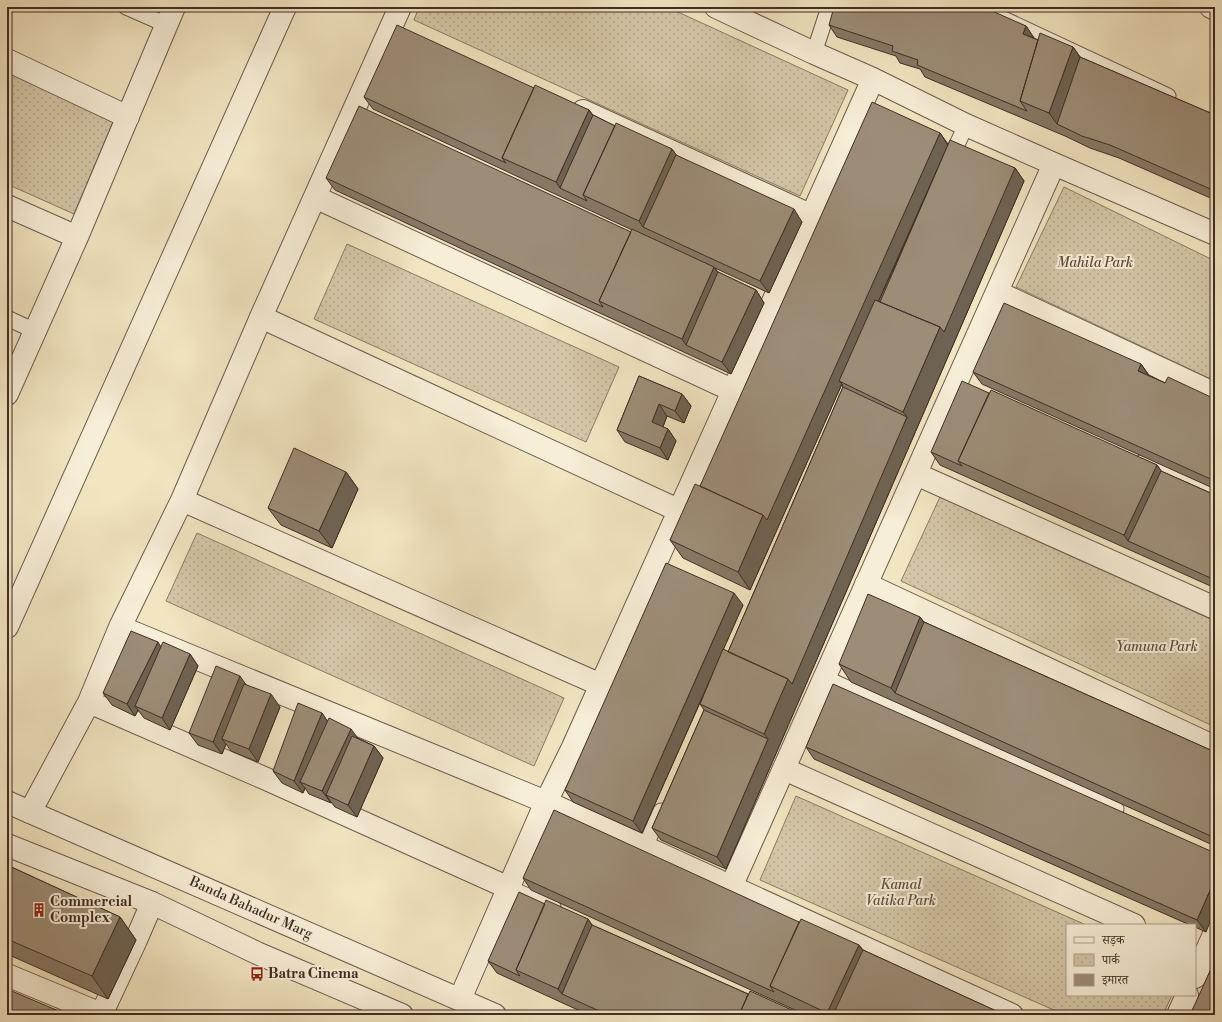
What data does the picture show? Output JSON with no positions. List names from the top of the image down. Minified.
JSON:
{"streets":{"street":["Banda Bahadur Marg"]},"parks":["Mahila Park","Yamuna Park","Kamal Vatika Park"],"places":{"building":["Commercial Complex"],"bus stop":["Batra Cinema"]},"legend":["सड़क","पार्क","इमारत"]}
